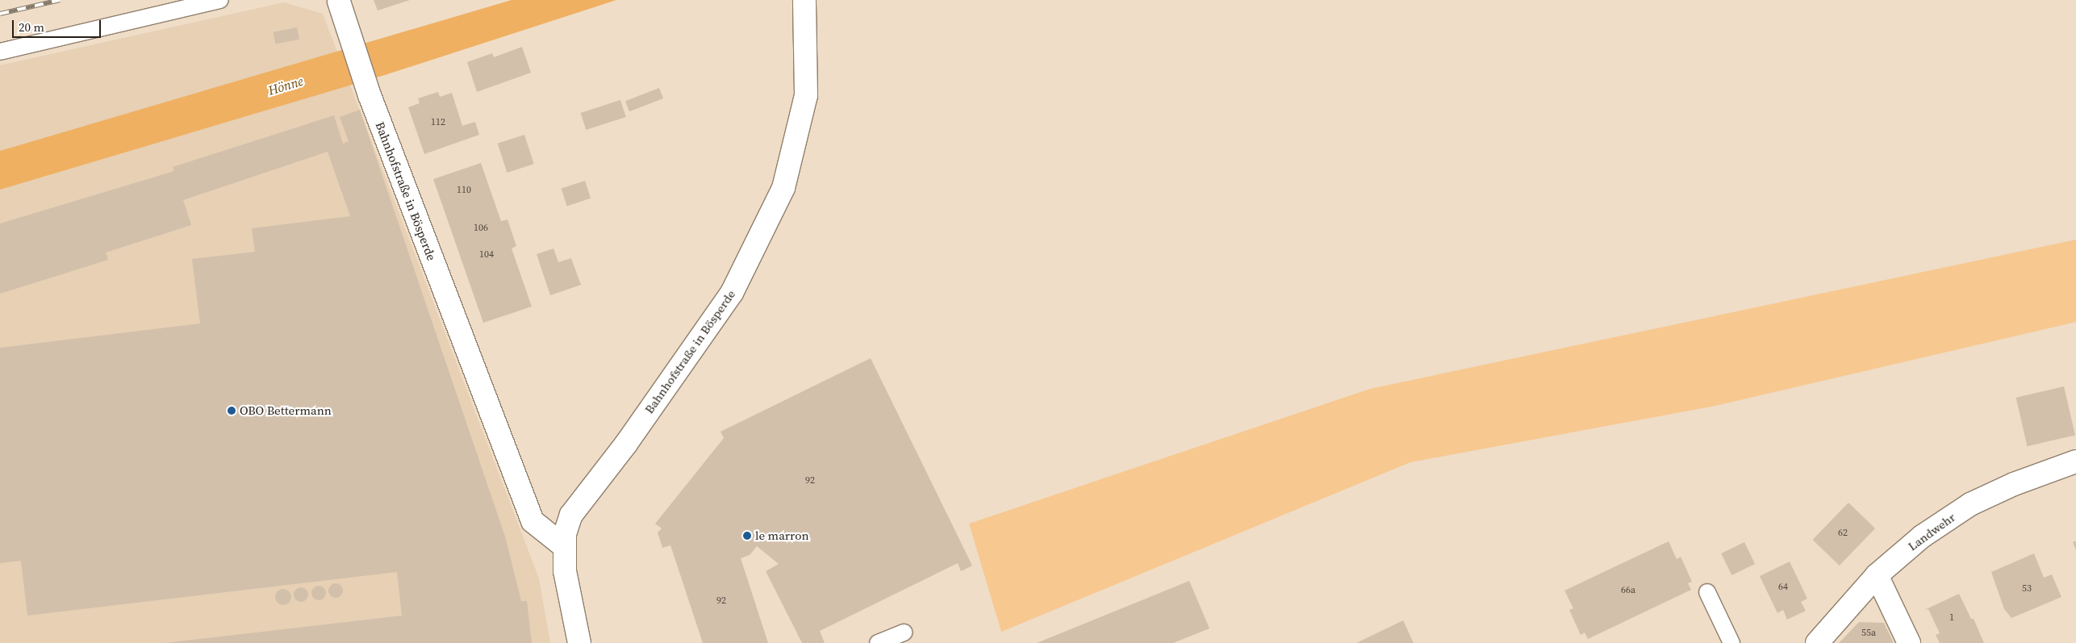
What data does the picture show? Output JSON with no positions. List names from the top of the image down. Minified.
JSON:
{"streets":{"street":["Bahnhofstraße in Bösperde","Landwehr"]},"water":["Hönne"],"places":["OBO Bettermann","le marron"],"house_numbers":["112","110","106","104","92","62","64","53","66a","92","1","55a"],"scale_bar":"20 m"}
